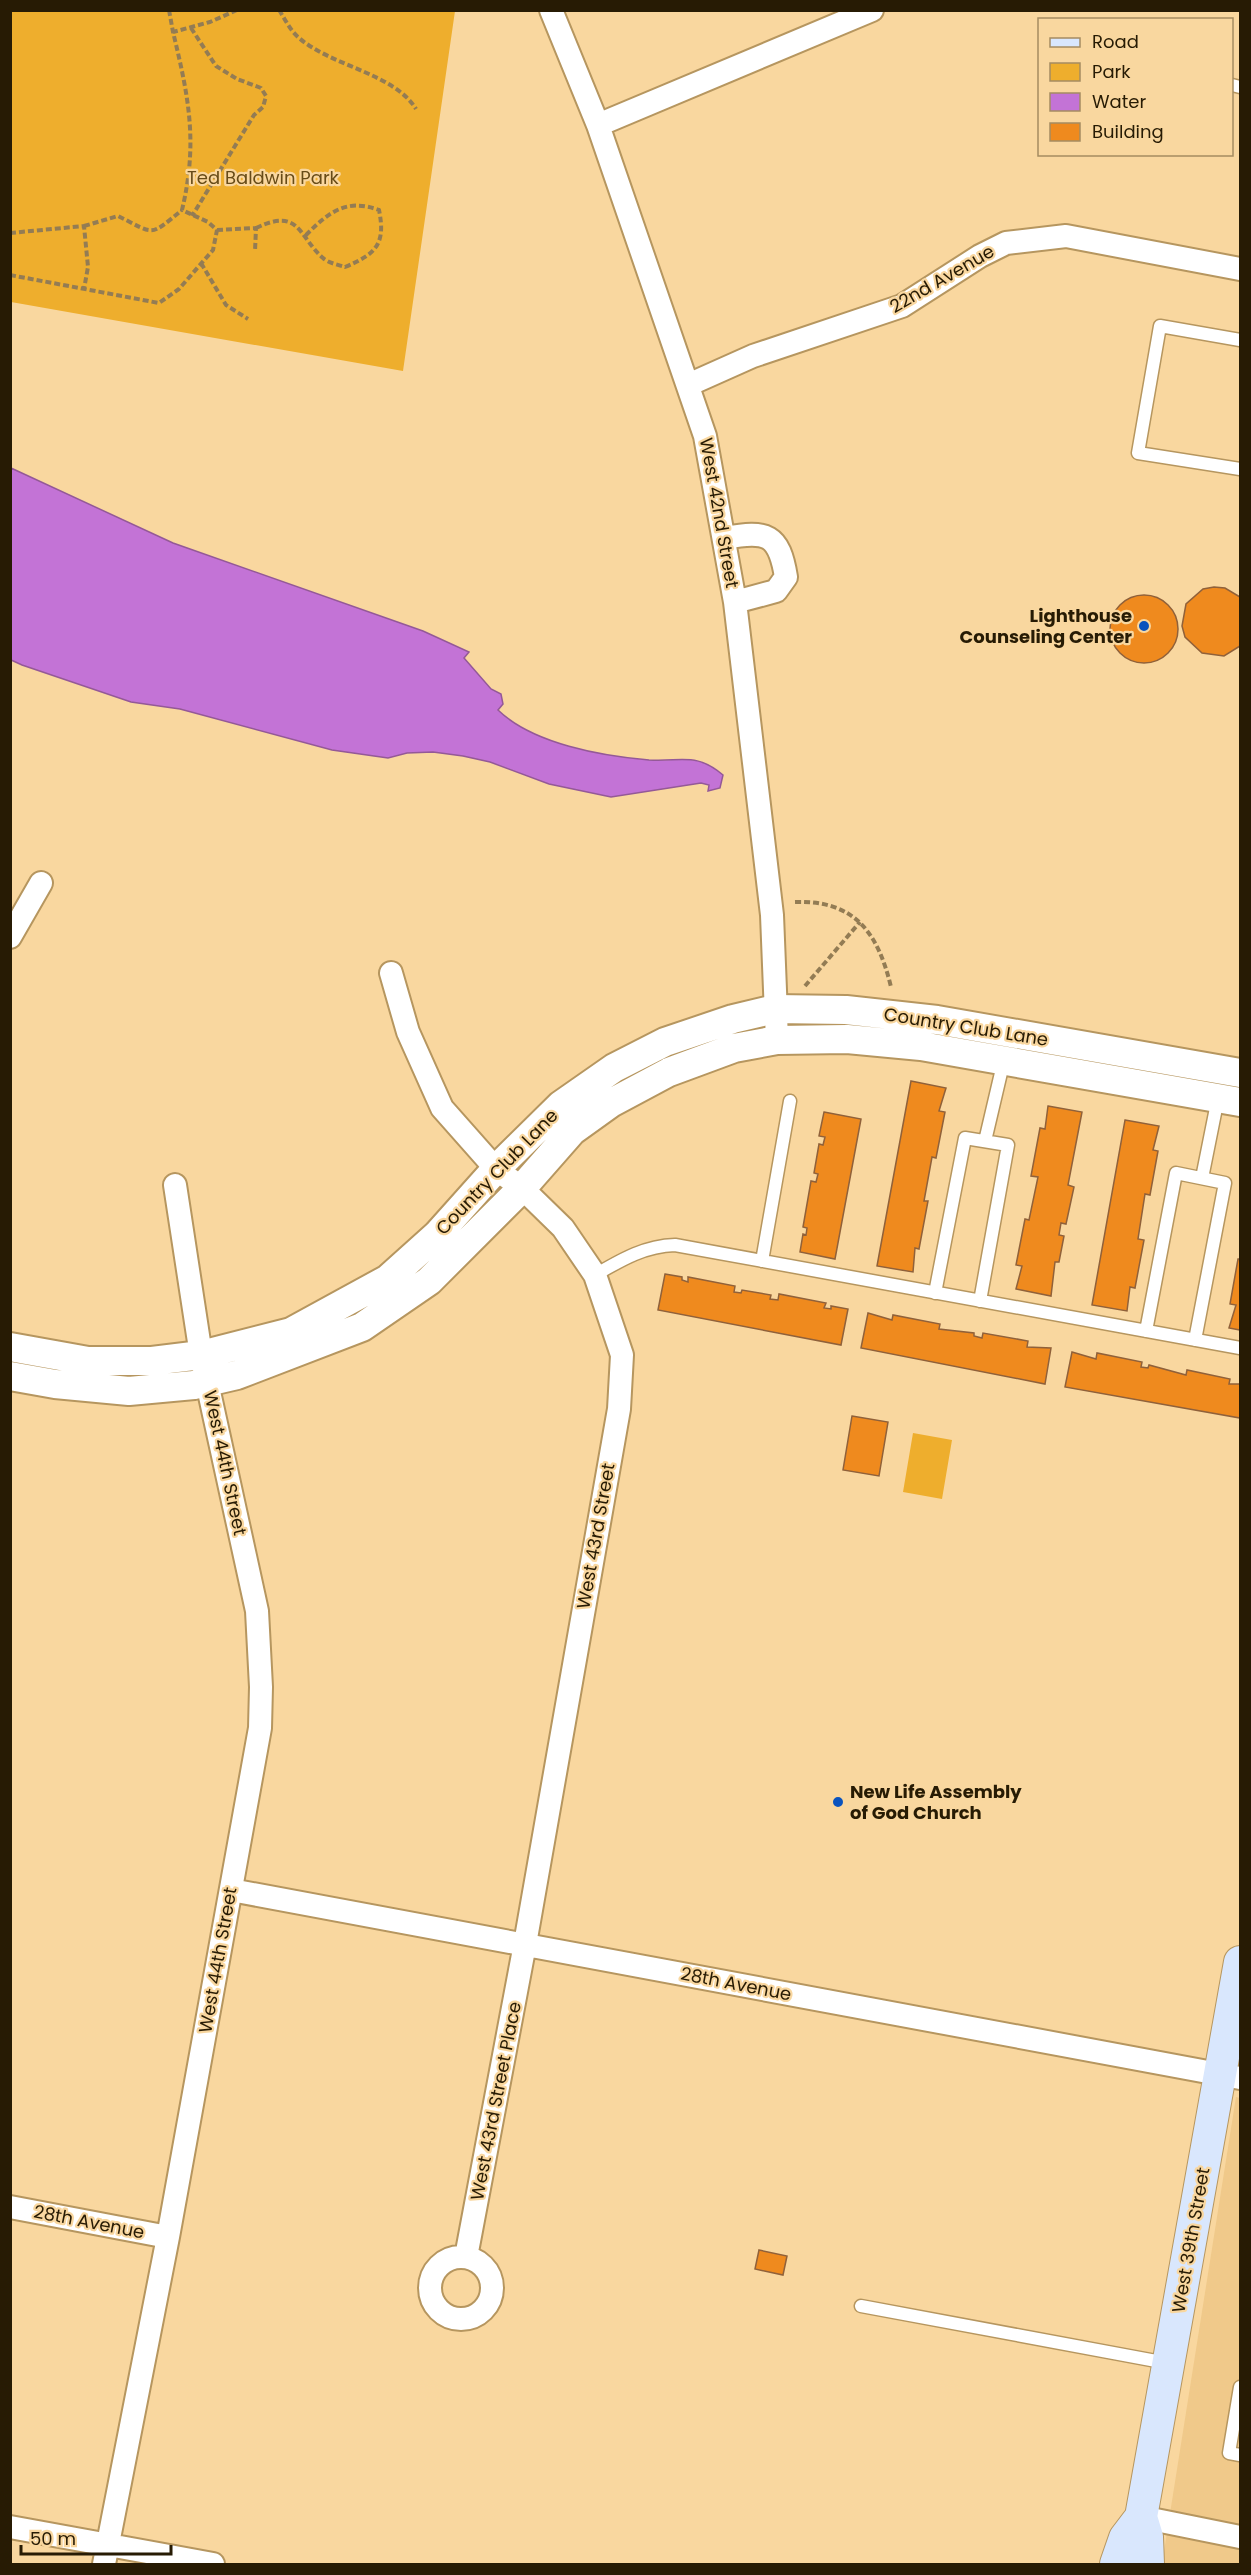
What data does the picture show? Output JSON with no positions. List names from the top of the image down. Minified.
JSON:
{"streets":{"main road":["West 39th Street"],"street":["22nd Avenue","West 42nd Street","Country Club Lane","West 44th Street","West 43rd Street","28th Avenue","West 43rd Street Place"]},"crossings":[["22nd Avenue","West 42nd Street"],["West 42nd Street","Country Club Lane"],["Country Club Lane","West 44th Street"],["Country Club Lane","West 43rd Street"],["West 44th Street","28th Avenue"],["West 43rd Street","28th Avenue"],["West 43rd Street","West 43rd Street Place"],["28th Avenue","West 43rd Street Place"],["28th Avenue","West 39th Street"]],"parks":["Ted Baldwin Park"],"places":["Lighthouse Counseling Center","New Life Assembly of God Church"],"legend":["Road","Park","Water","Building"],"scale_bar":"50 m"}
